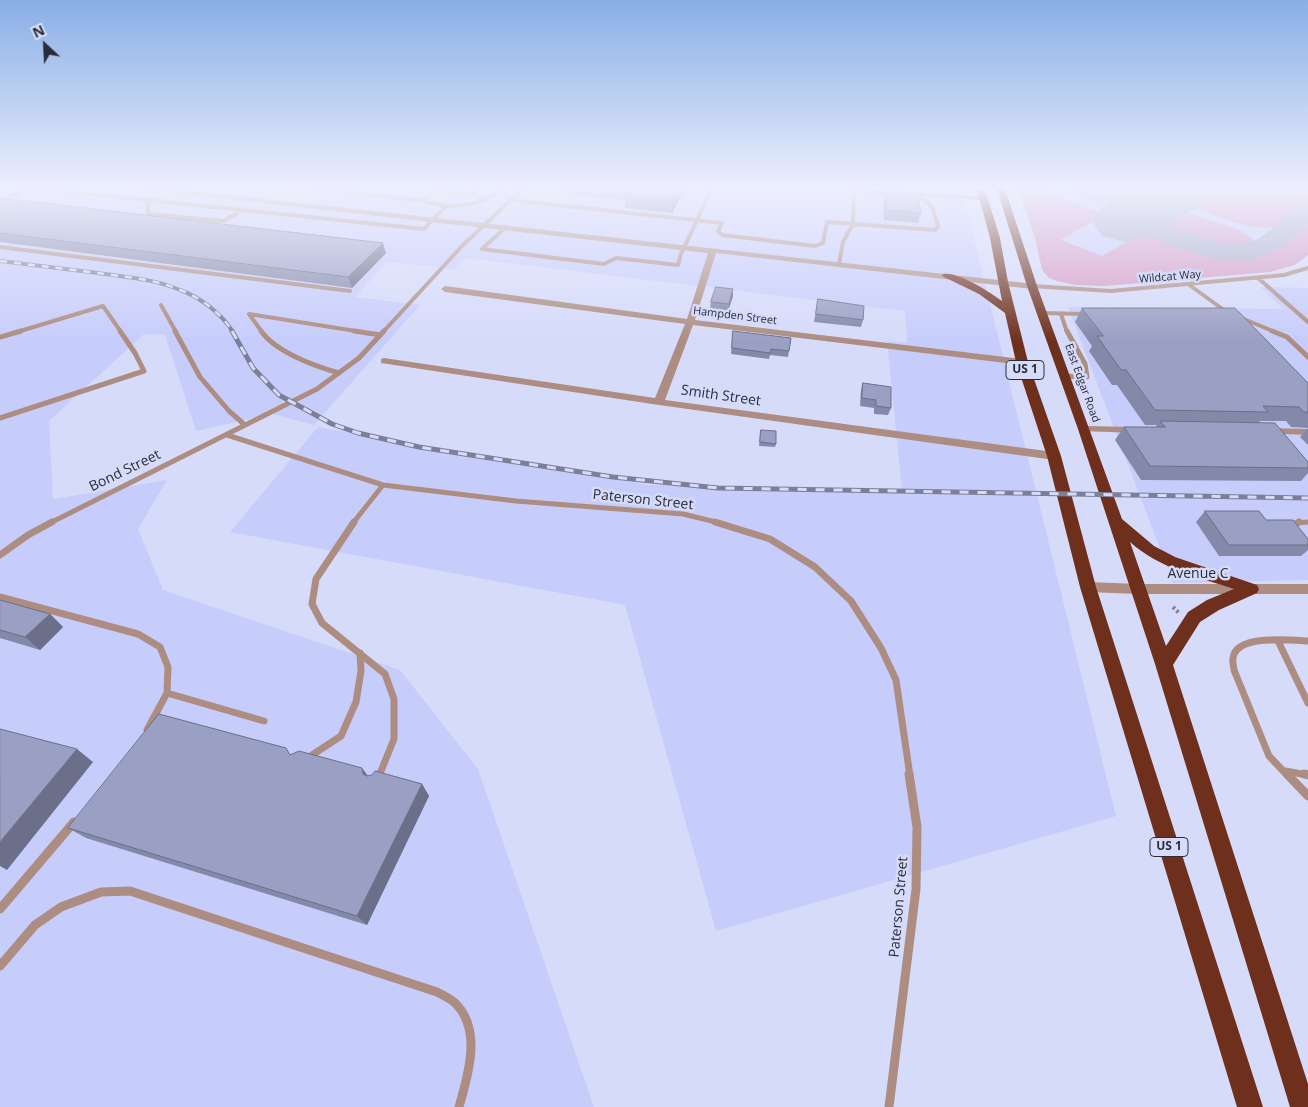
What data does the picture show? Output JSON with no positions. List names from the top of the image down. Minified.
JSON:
{"streets":{"highway":["US 1","East Edgar Road"],"street":["Hampden Street","Smith Street","Avenue C"],"lane":["Wildcat Way","Bond Street","Paterson Street"]},"crossings":[["Wildcat Way","East Edgar Road"],["Hampden Street","US 1"],["US 1","East Edgar Road"],["US 1","Smith Street"],["US 1","Avenue C"],["East Edgar Road","Avenue C"],["Bond Street","Paterson Street"]],"north":"top left"}
